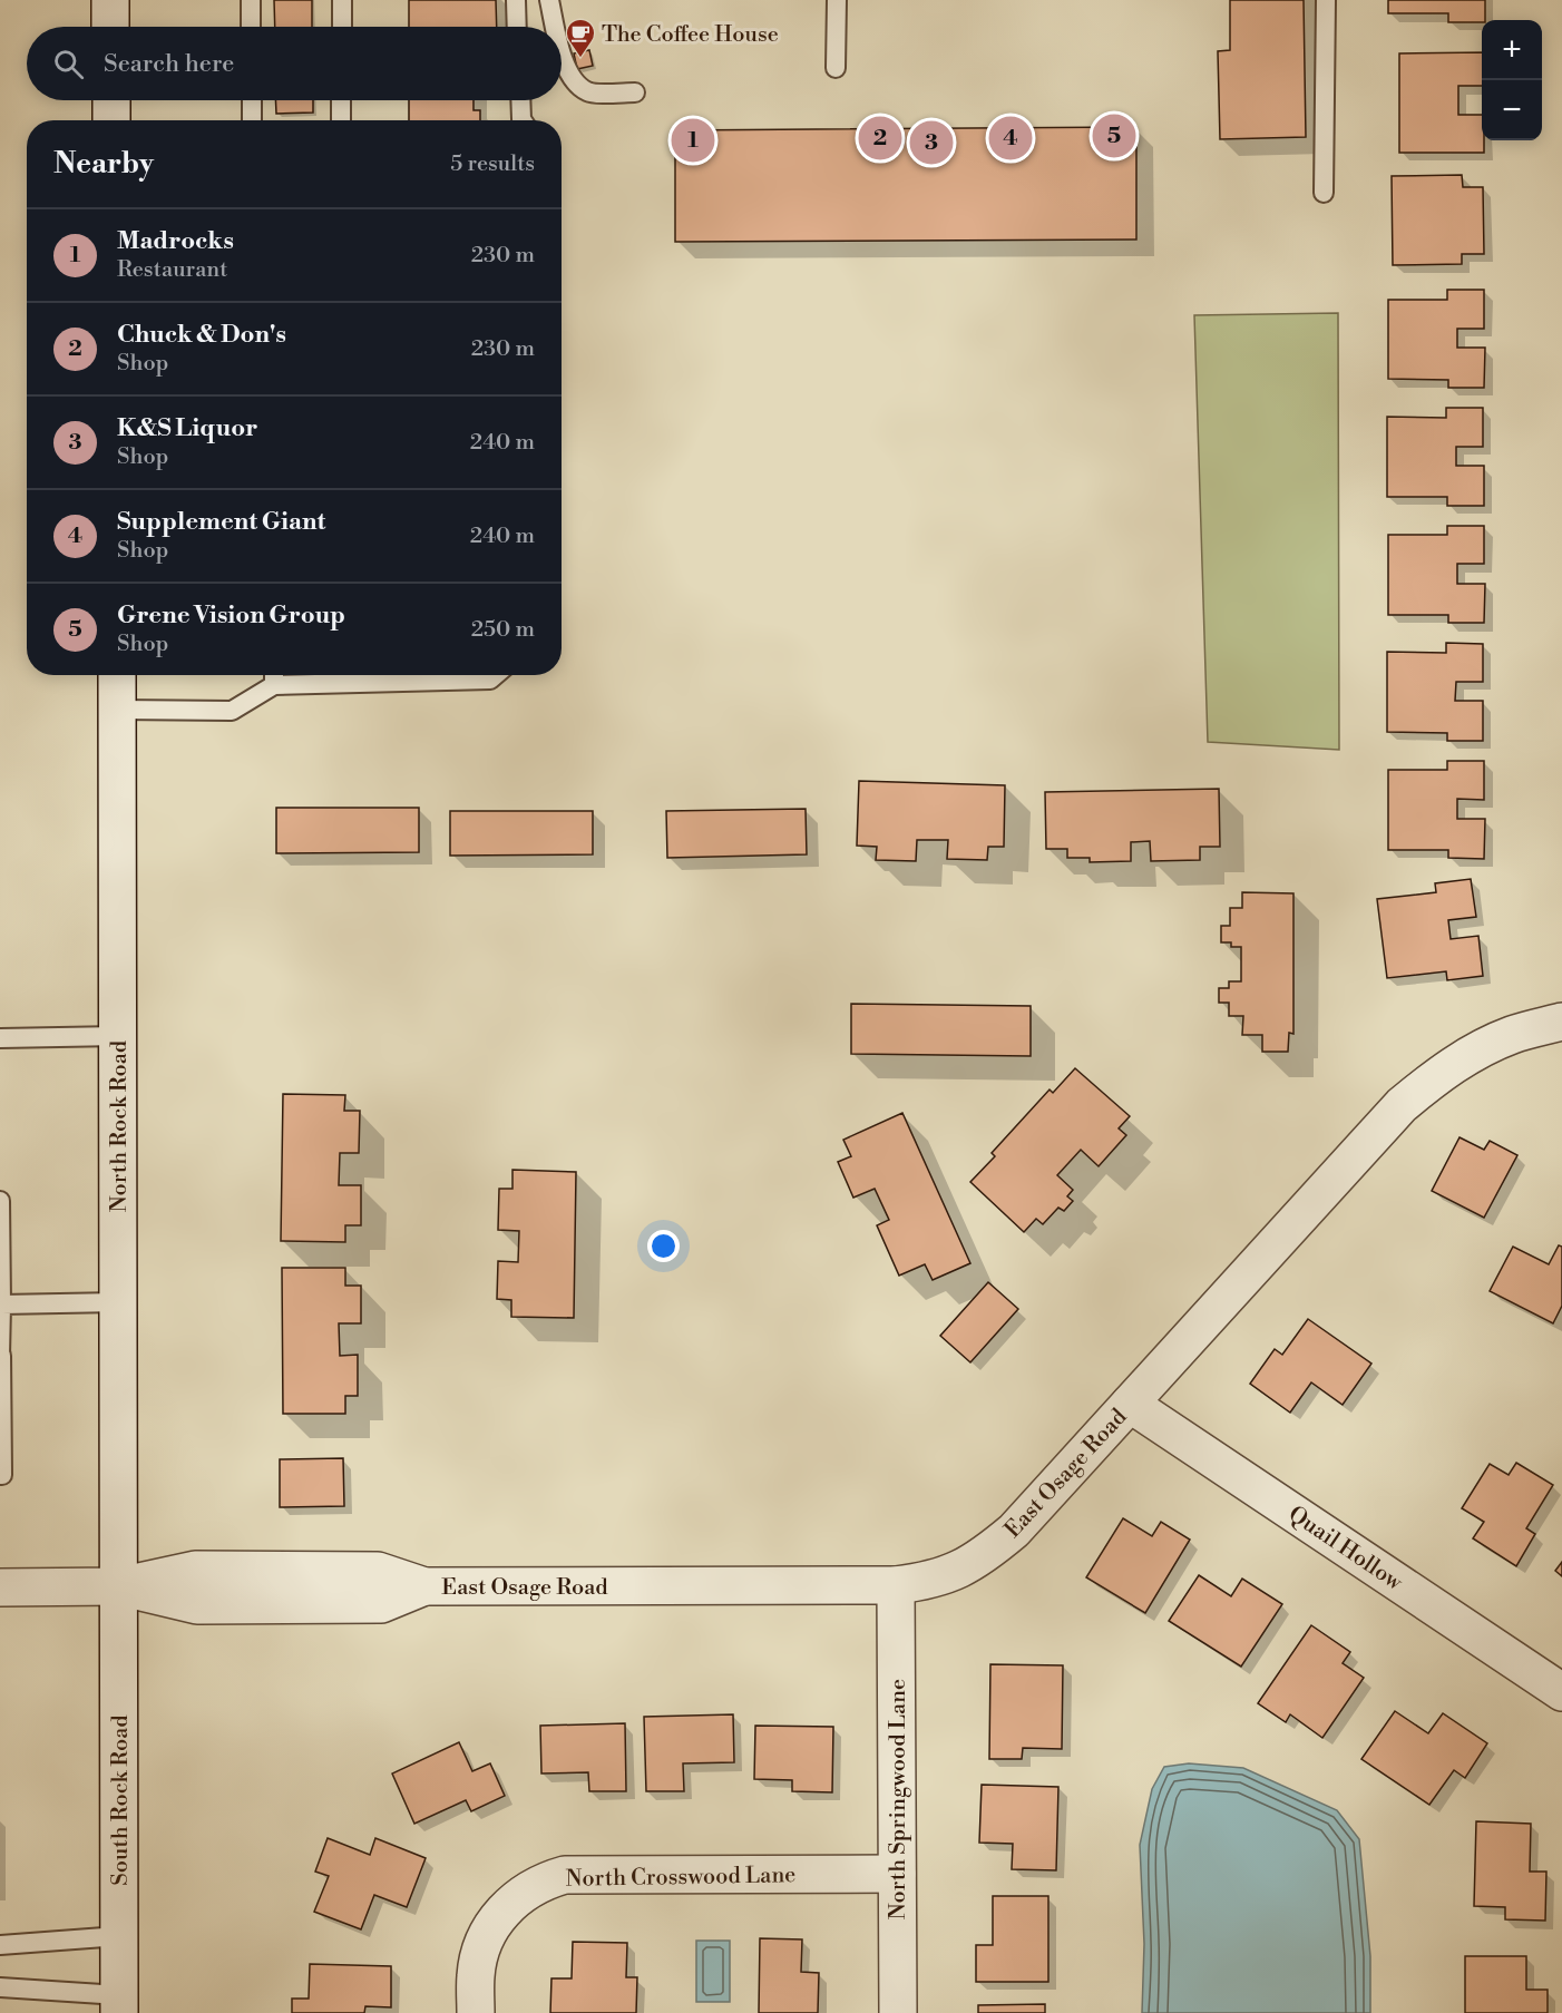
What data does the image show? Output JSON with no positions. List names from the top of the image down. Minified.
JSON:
{"streets":{"street":["North Rock Road","East Osage Road","Quail Hollow","North Springwood Lane","South Rock Road","North Crosswood Lane"]},"crossings":[["North Rock Road","East Osage Road"],["North Rock Road","South Rock Road"],["East Osage Road","Quail Hollow"],["East Osage Road","North Springwood Lane"],["East Osage Road","South Rock Road"],["North Springwood Lane","North Crosswood Lane"]],"places":{"cafe":["The Coffee House"]},"page":{"map_buttons":["+","−"],"search":"Search here","pins":["5","2","4","1","3"],"heading":["Nearby","5 results"],"list":[{"mark":"1","name":"Madrocks","note":"Restaurant","value":"230 m"},{"mark":"2","name":"Chuck & Don's","note":"Shop","value":"230 m"},{"mark":"3","name":"K&S Liquor","note":"Shop","value":"240 m"},{"mark":"4","name":"Supplement Giant","note":"Shop","value":"240 m"},{"mark":"5","name":"Grene Vision Group","note":"Shop","value":"250 m"}]}}
